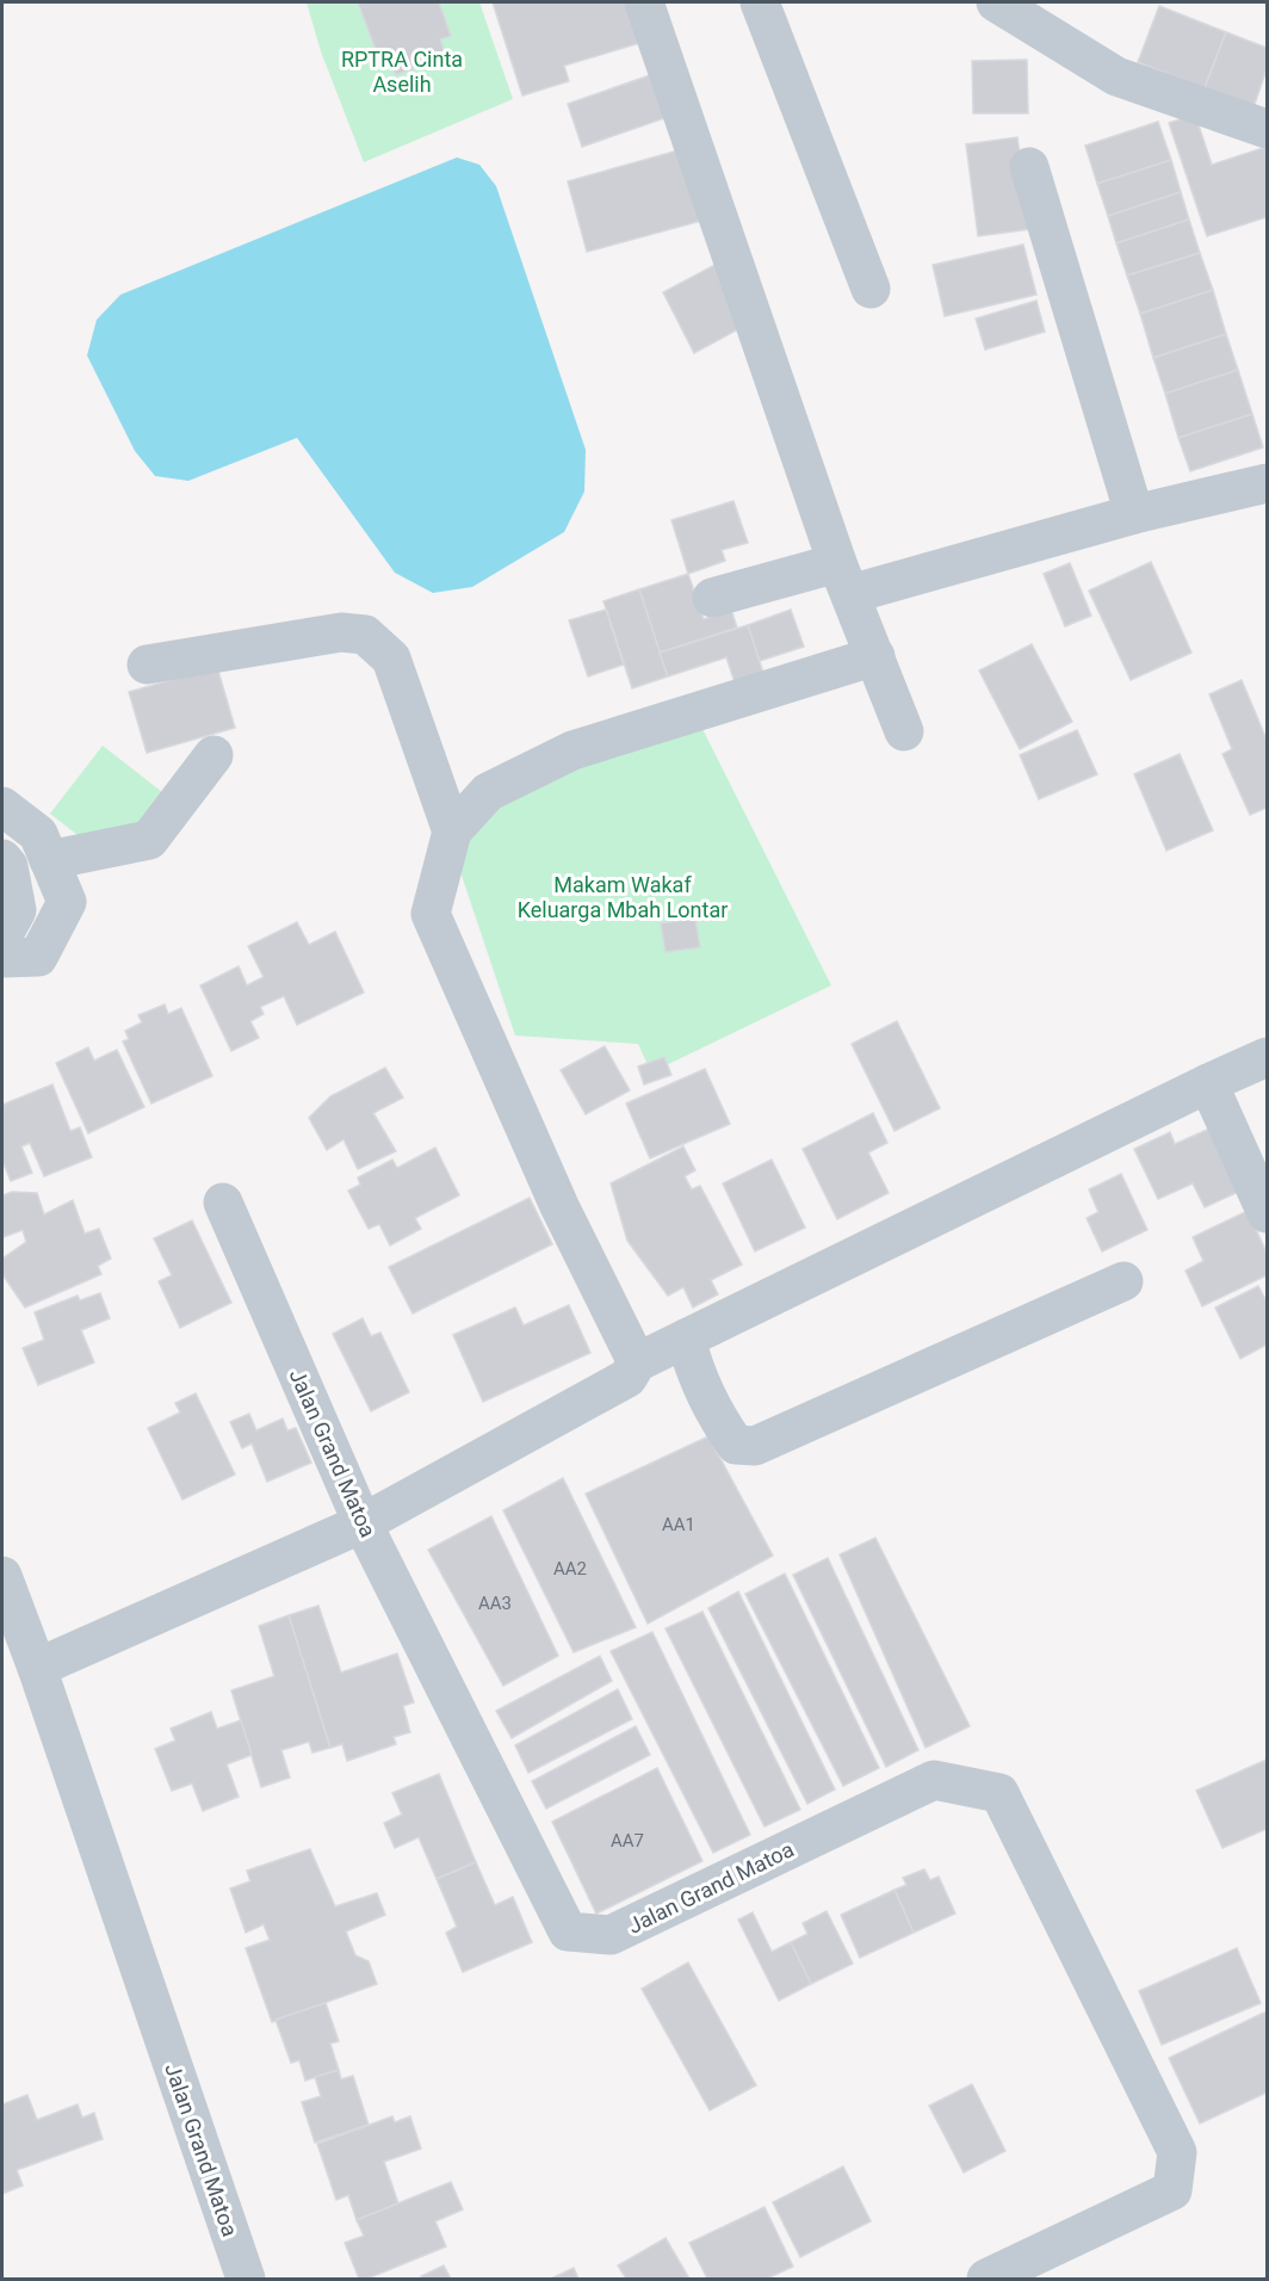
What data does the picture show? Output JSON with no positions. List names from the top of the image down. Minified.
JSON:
{"streets":{"street":["Jalan Grand Matoa"]},"parks":["RPTRA Cinta Aselih","Makam Wakaf Keluarga Mbah Lontar"],"house_numbers":["AA1","AA2","AA3","AA7"]}
